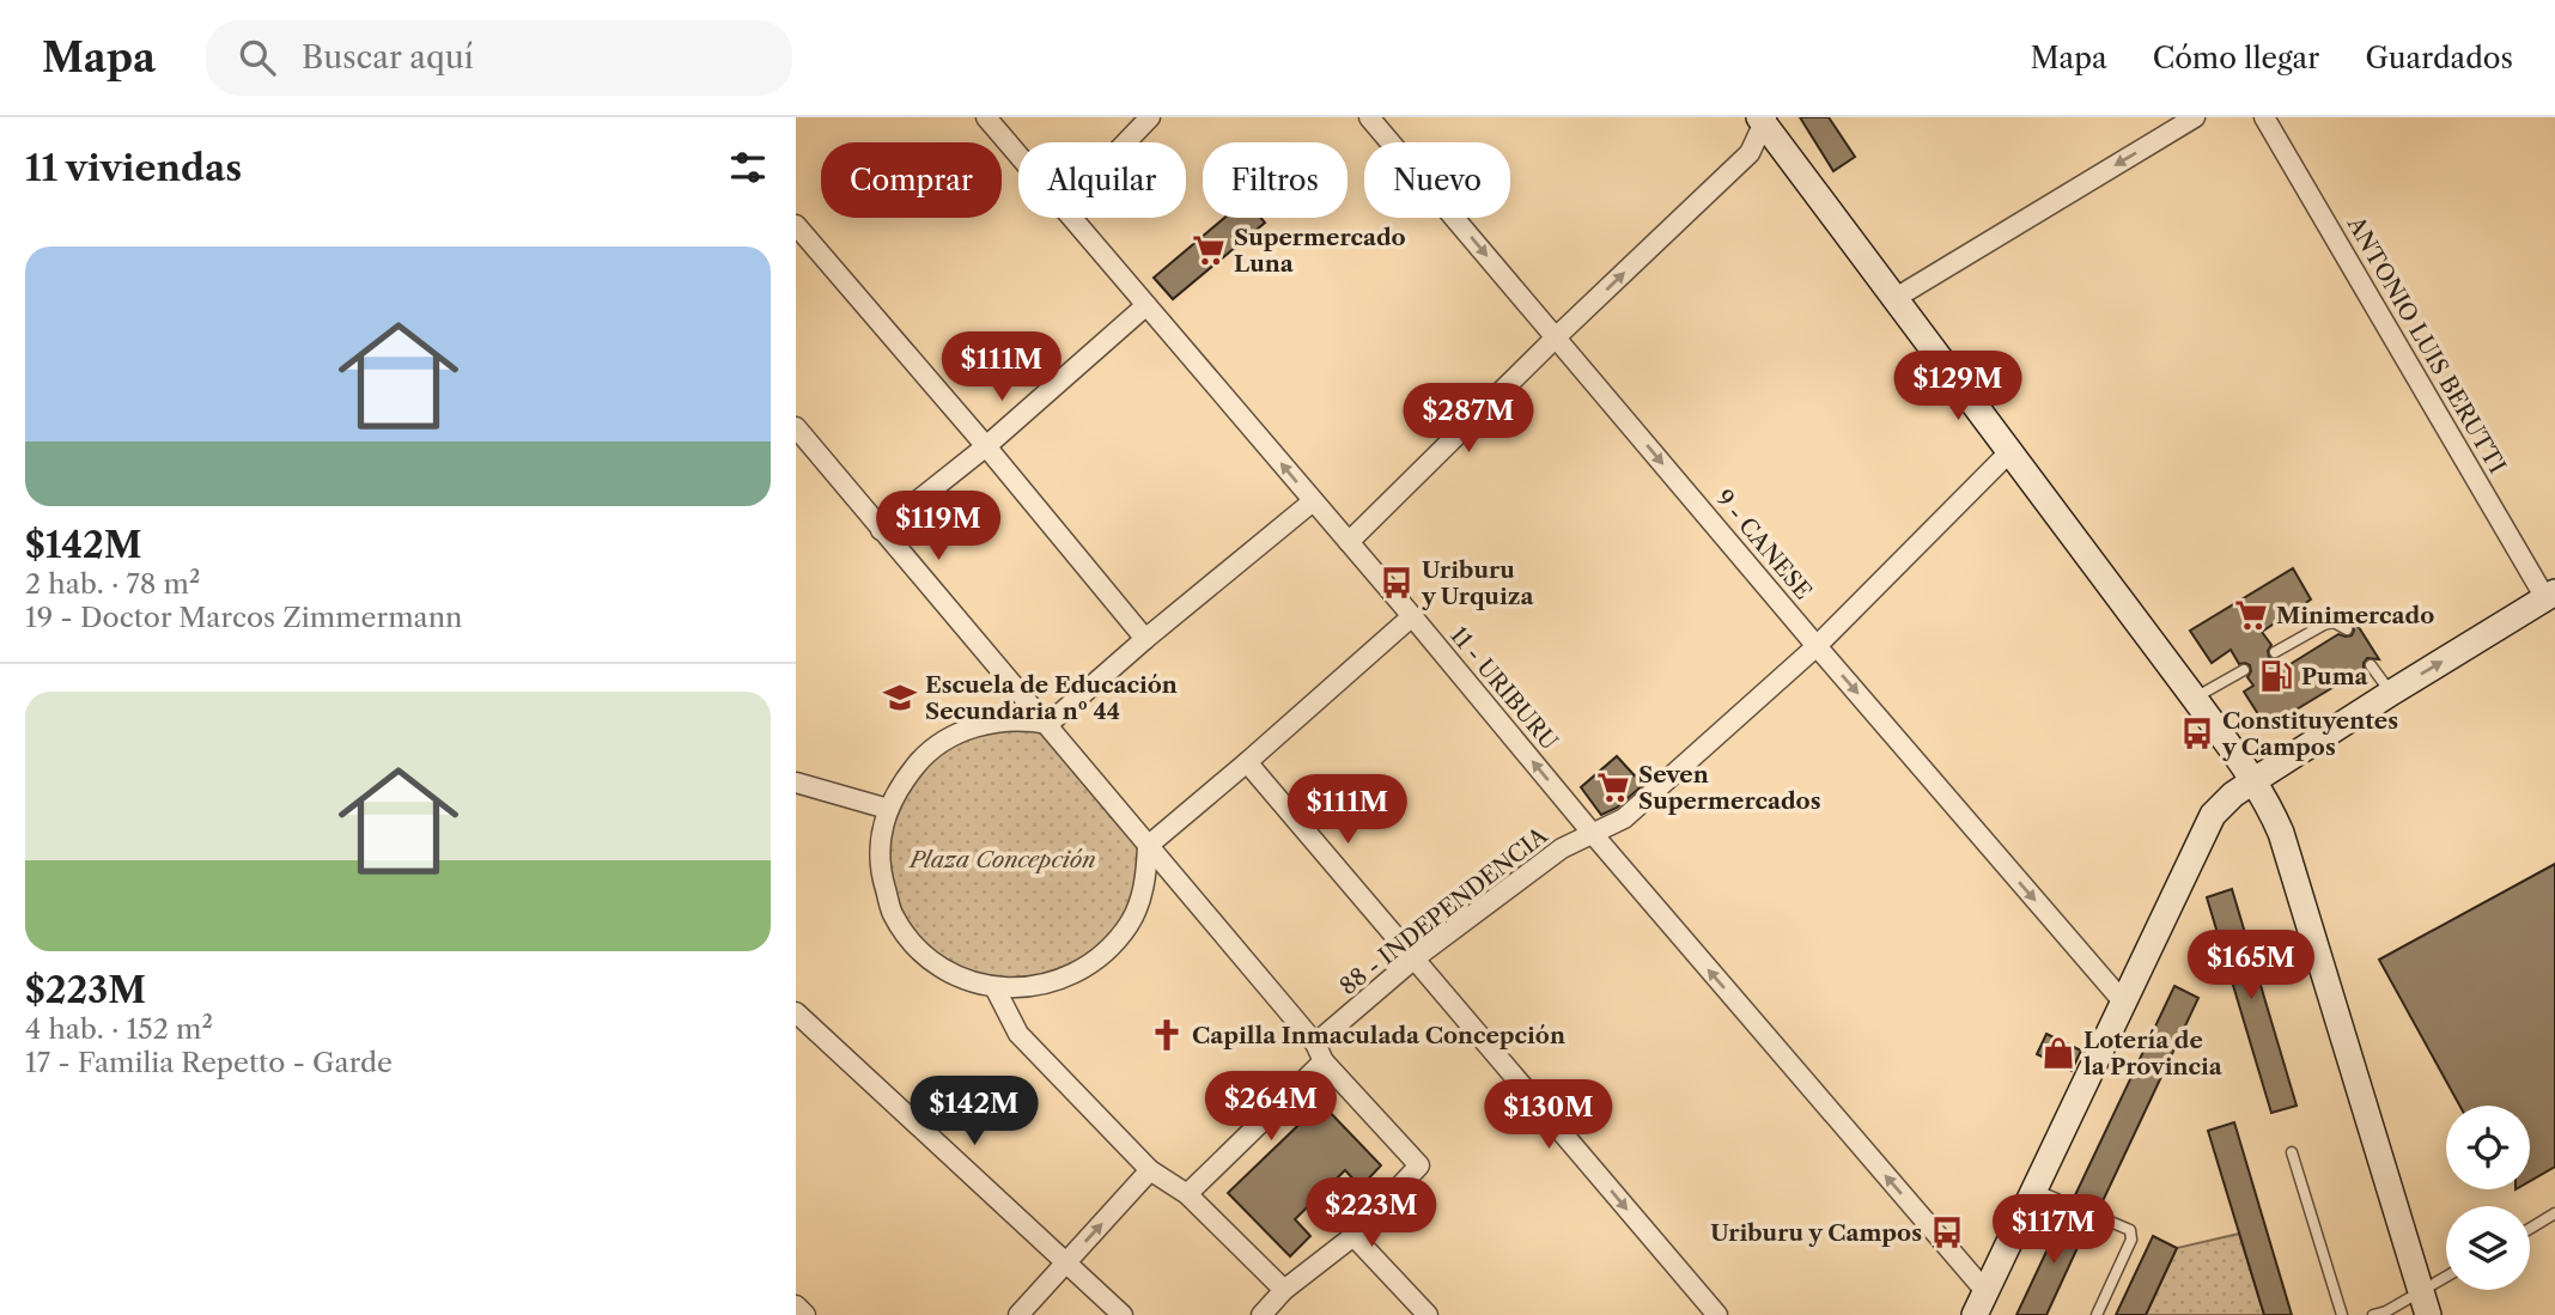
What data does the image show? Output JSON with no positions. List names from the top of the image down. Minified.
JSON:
{"streets":{"street":["ANTONIO LUIS BERUTTI","9 - CANESE","11 - URIBURU","88 - INDEPENDENCIA"]},"crossings":[["9 - CANESE","88 - INDEPENDENCIA"],["11 - URIBURU","88 - INDEPENDENCIA"]],"one_way":["9 - CANESE","11 - URIBURU"],"parks":["Plaza Concepción"],"places":{"supermarket":["Supermercado Luna","Minimercado","Seven Supermercados"],"bus stop":["Uriburu y Urquiza","Constituyentes y Campos","Uriburu y Campos"],"fuel station":["Puma"],"school or university":["Escuela de Educación Secundaria nº 44"],"church":["Capilla Inmaculada Concepción"],"shop":["Lotería de la Provincia"]},"page":{"header":"Mapa","search":"Buscar aquí","nav":["Mapa","Cómo llegar","Guardados"],"heading":"11 viviendas","chip":["Comprar","Alquilar","Filtros","Nuevo"],"list":[{"name":"$142M","note":"2 hab. · 78 m² · 19 - Doctor Marcos Zimmermann"},{"name":"$223M","note":"4 hab. · 152 m² · 17 - Familia Repetto - Garde"}],"price":["$111M","$129M","$287M","$119M","$111M","$165M","$264M","$142M","$130M","$223M","$117M"]}}
